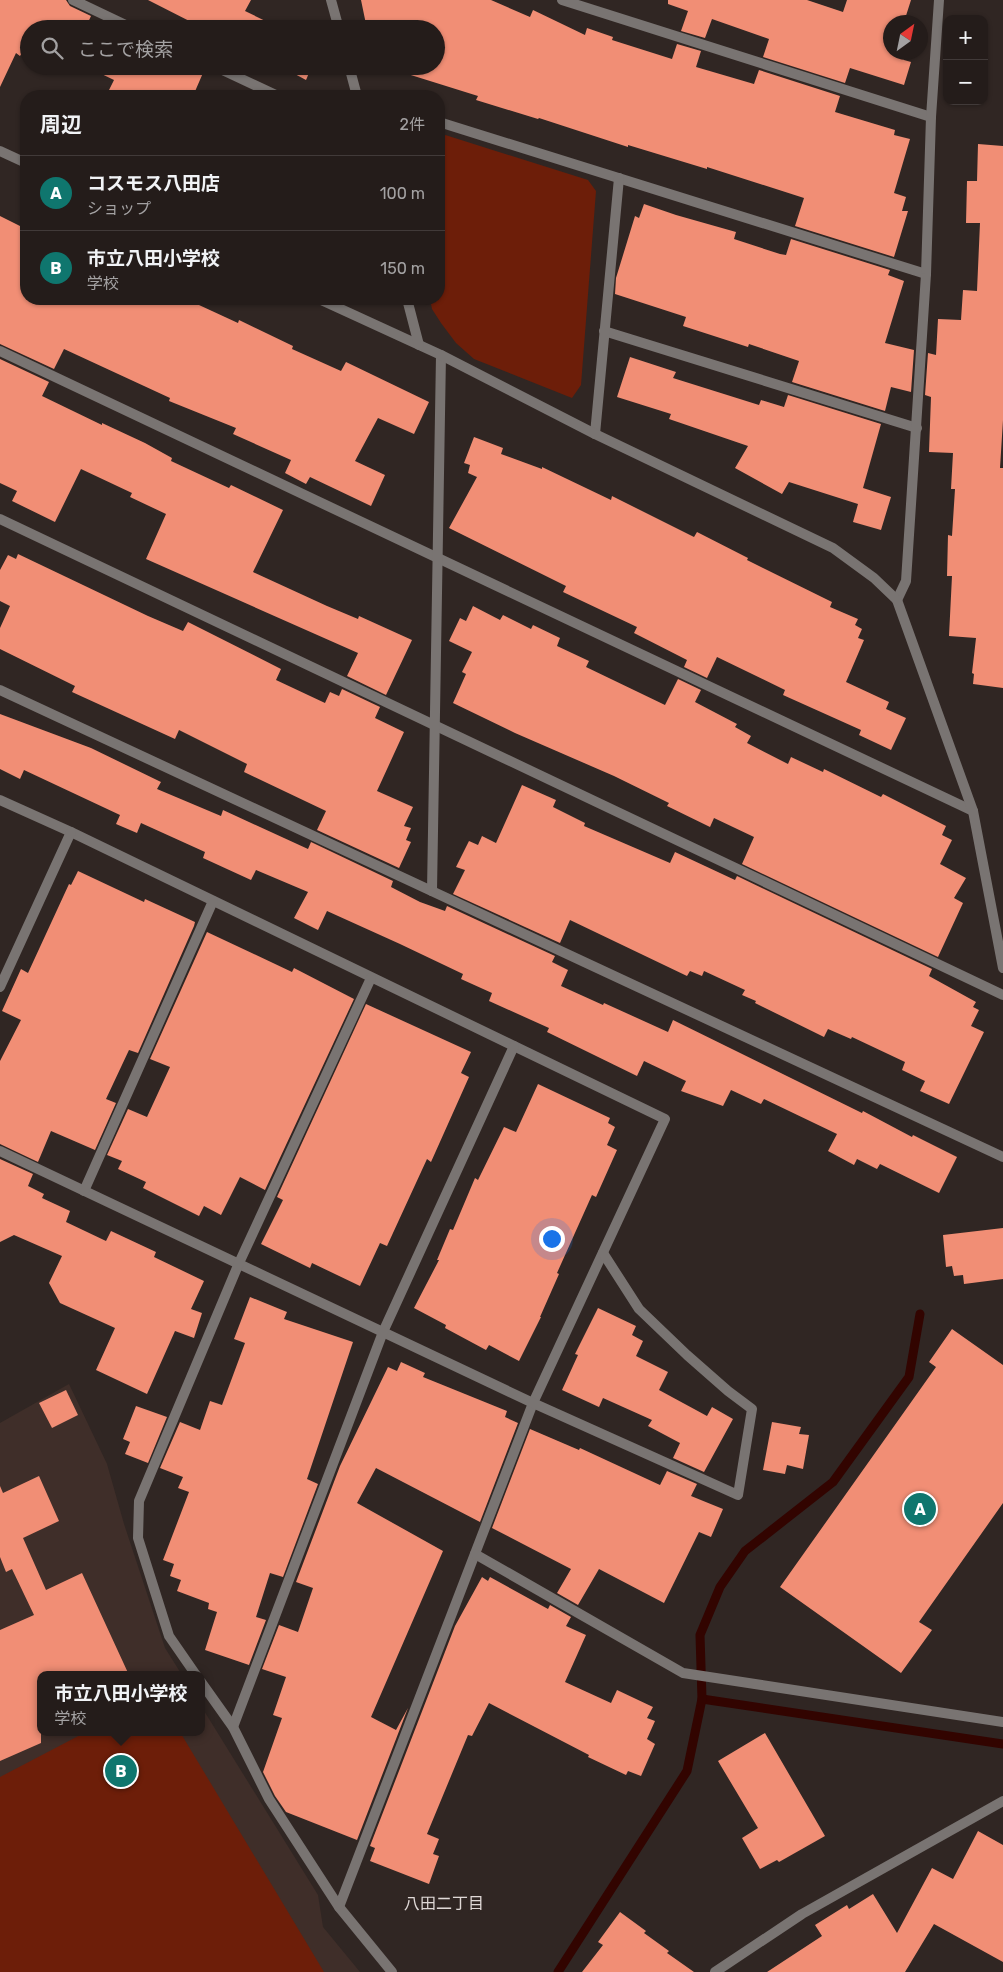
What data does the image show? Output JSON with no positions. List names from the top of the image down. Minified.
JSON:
{"districts":["八田二丁目"],"north":"top right","page":{"map_buttons":["+","−"],"search":"ここで検索","heading":["周辺","2件"],"list":[{"mark":"A","name":"コスモス八田店","note":"ショップ","value":"100 m"},{"mark":"B","name":"市立八田小学校","note":"学校","value":"150 m"}],"pins":["A","B"],"popup":["市立八田小学校","学校"]}}
